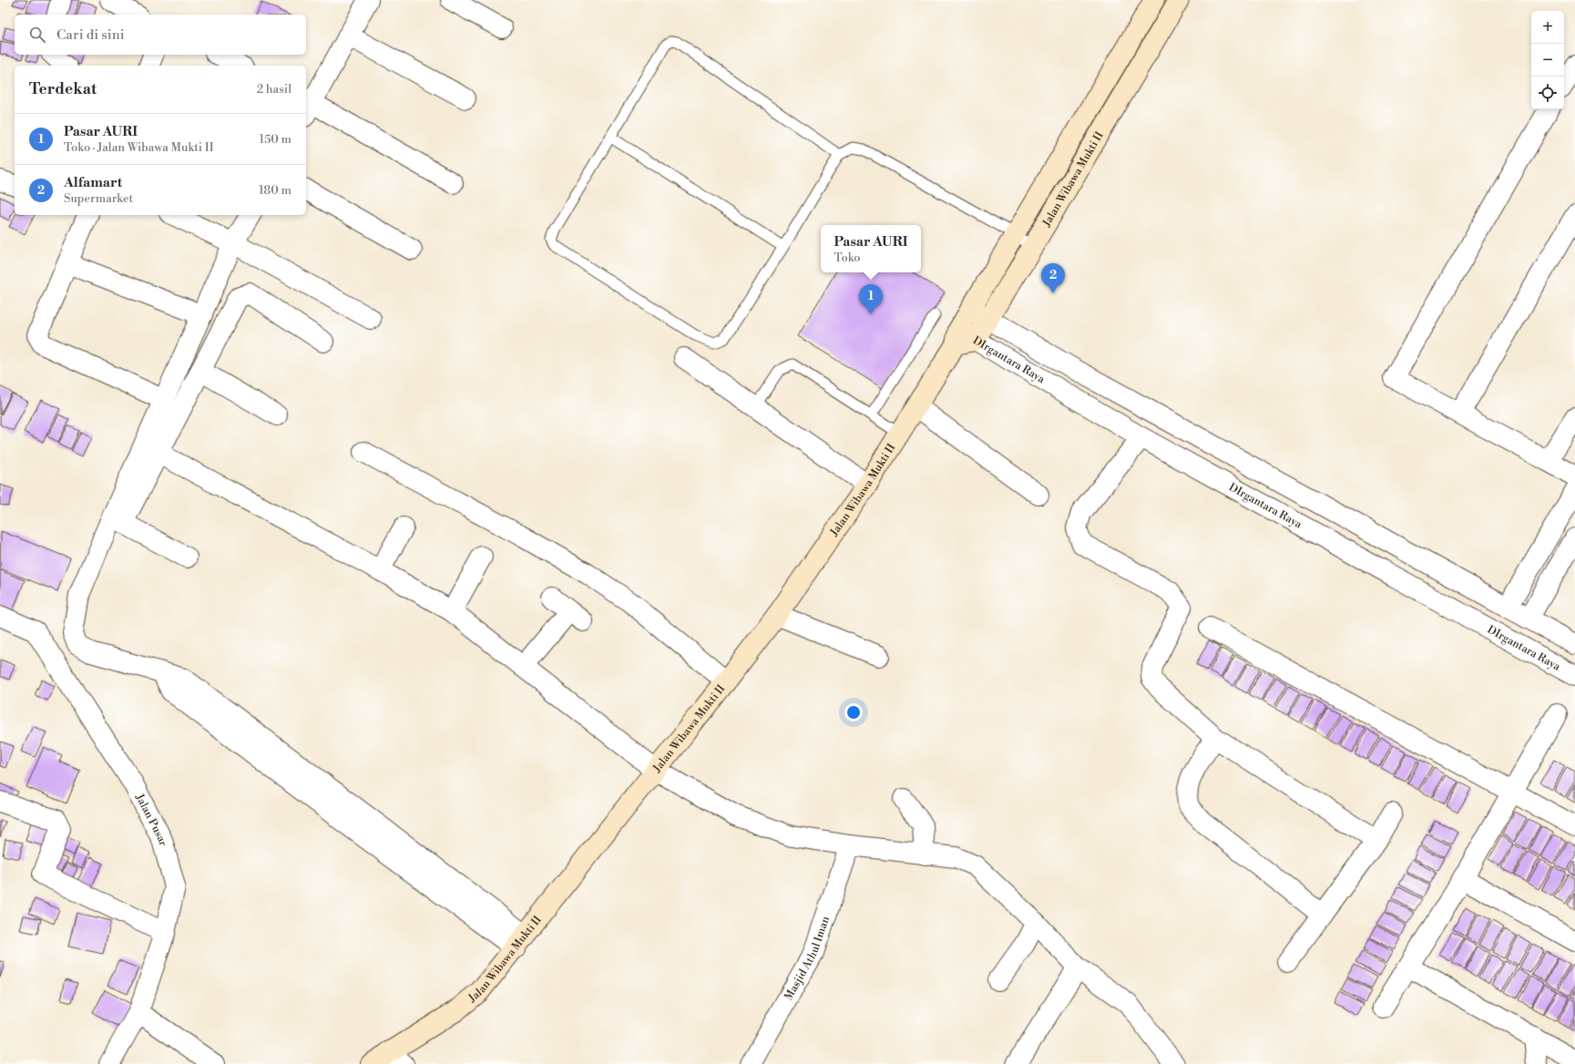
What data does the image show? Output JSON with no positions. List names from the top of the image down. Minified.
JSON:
{"streets":{"main road":["Jalan Wibawa Mukti II"],"street":["DIrgantara Raya","Jalan Pusar","Masjid Athul Iman"]},"crossings":[["Jalan Wibawa Mukti II","DIrgantara Raya"]],"page":{"map_buttons":["+","−"],"search":"Cari di sini","heading":["Terdekat","2 hasil"],"list":[{"mark":"1","name":"Pasar AURI","note":"Toko · Jalan Wibawa Mukti II","value":"150 m"},{"mark":"2","name":"Alfamart","note":"Supermarket","value":"180 m"}],"popup":["Pasar AURI","Toko"],"pins":["2","1"]}}
